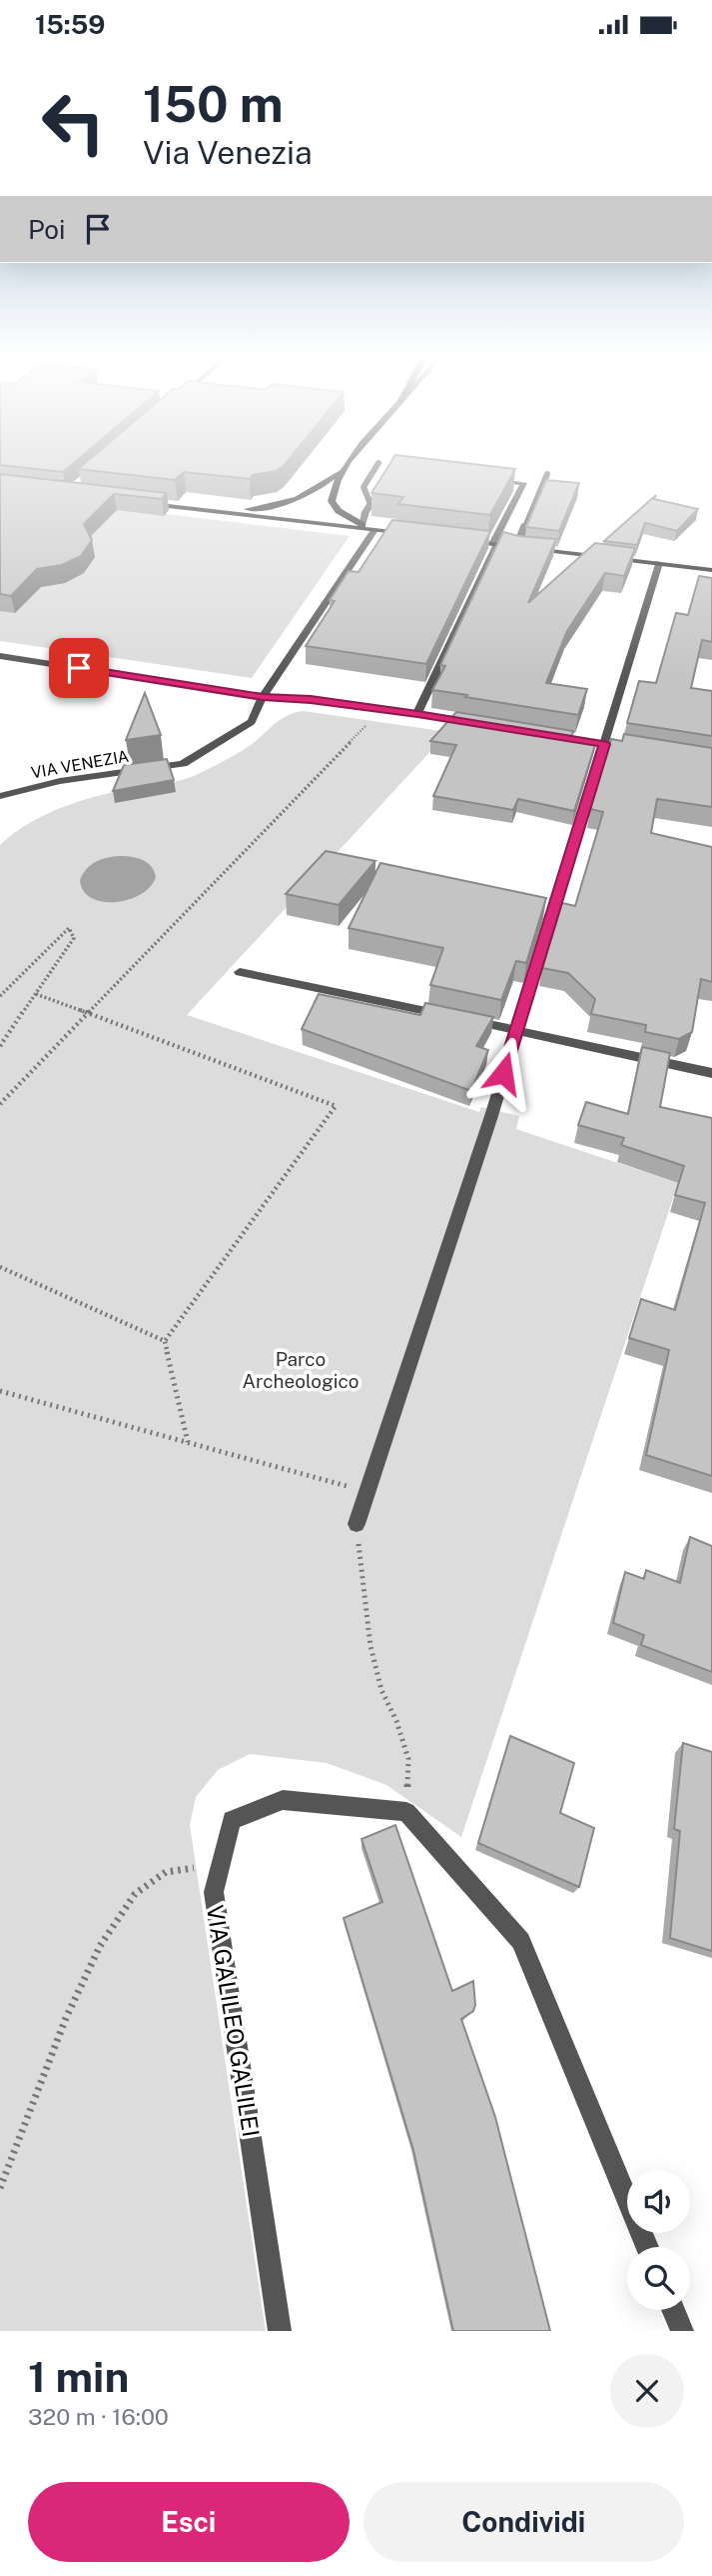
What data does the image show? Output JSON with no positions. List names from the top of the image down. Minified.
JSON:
{"streets":{"street":["VIA VENEZIA","VIA GALILEO GALILEI"]},"parks":["Parco Archeologico"],"page":{"status":"15:59","turn":["150 m","Via Venezia"],"then":"Poi","heading":["1 min","320 m · 16:00"],"buttons":["Esci","Condividi"]}}
